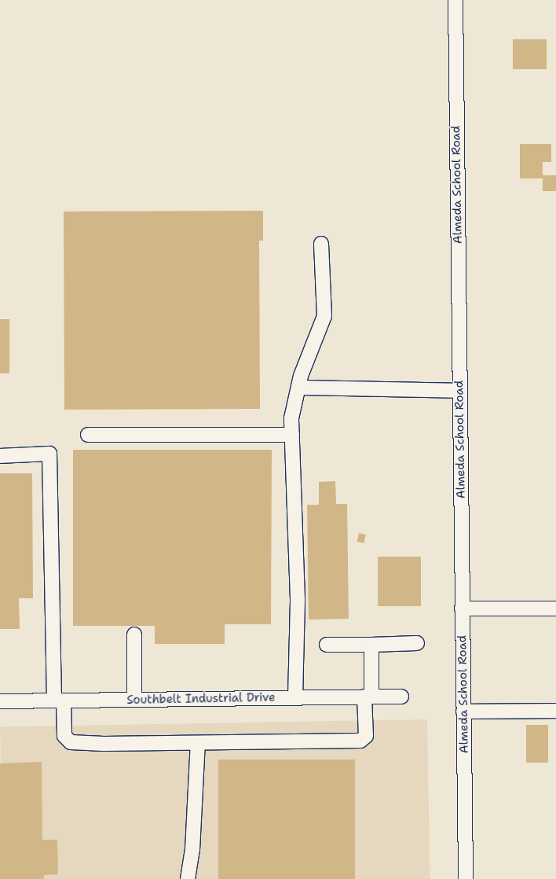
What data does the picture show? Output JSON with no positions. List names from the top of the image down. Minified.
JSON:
{"streets":{"street":["Almeda School Road","Southbelt Industrial Drive"]}}
